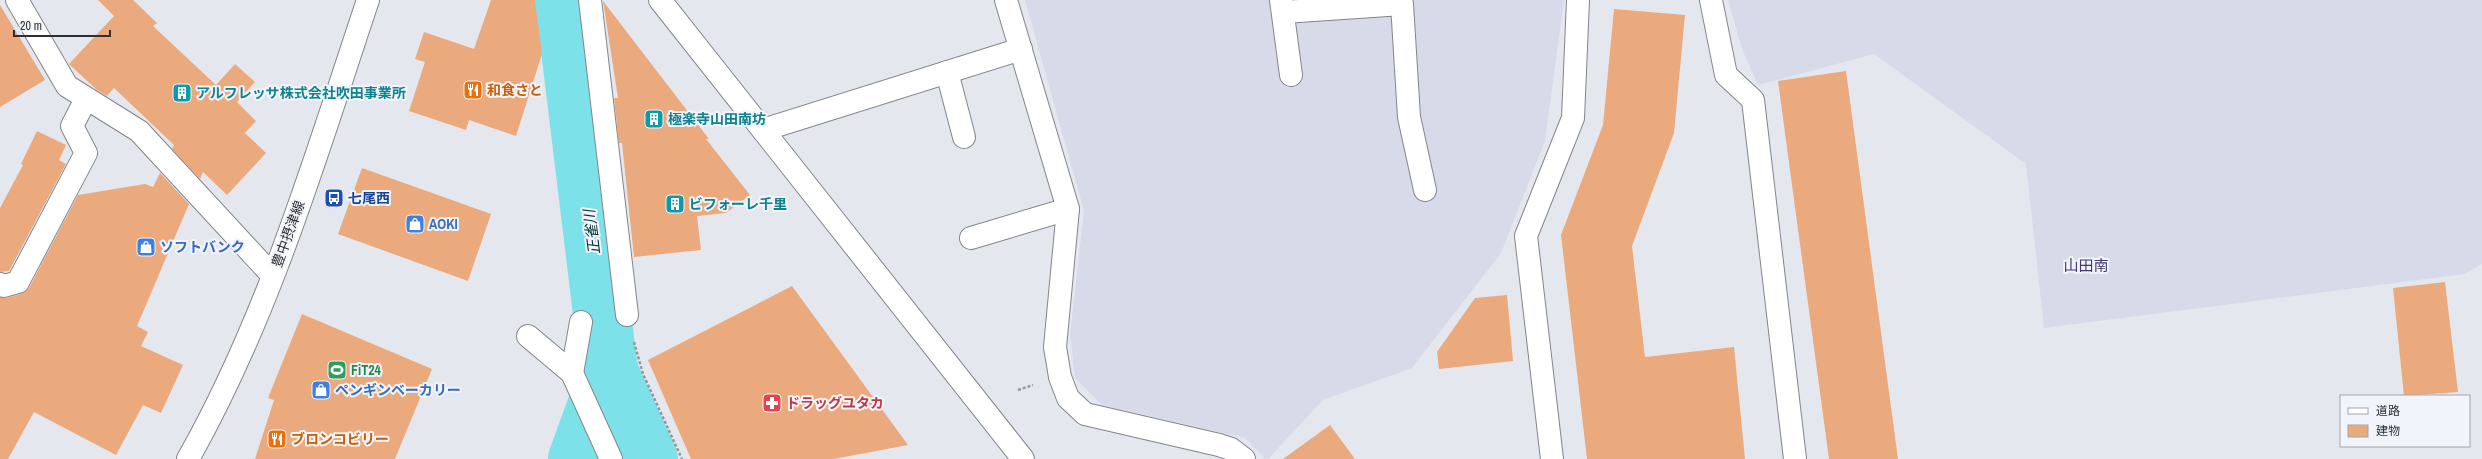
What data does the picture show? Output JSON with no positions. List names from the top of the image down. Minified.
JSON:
{"streets":{"street":["豊中摂津線"]},"districts":["山田南"],"water":["正雀川"],"places":{"restaurant":["和食さと","ブロンコビリー"],"building":["アルフレッサ株式会社吹田事業所","極楽寺山田南坊","ビフォーレ千里"],"bus stop":["七尾西"],"shop":["AOKI","ソフトバンク","ペンギンベーカリー"],"sports":["FiT24"],"pharmacy":["ドラッグユタカ"]},"legend":["道路","建物"],"scale_bar":"20 m"}
